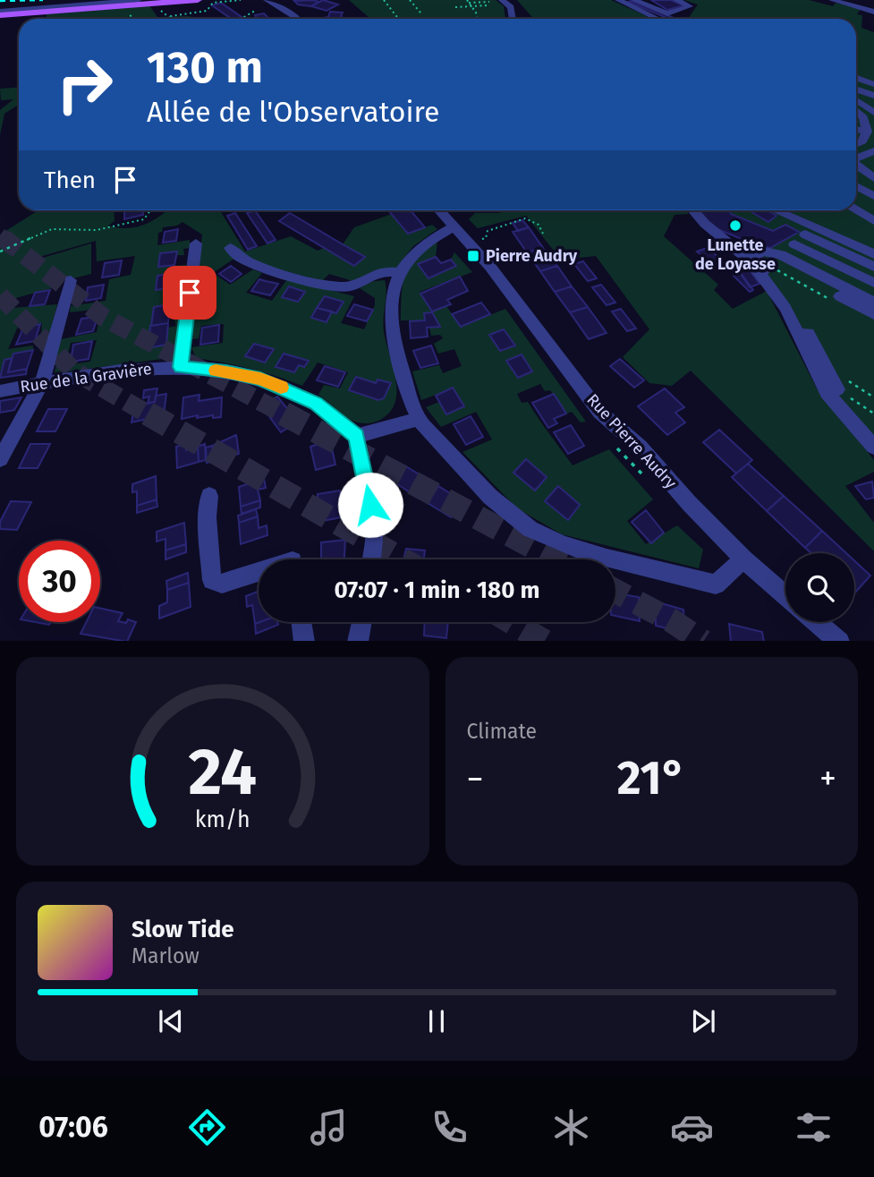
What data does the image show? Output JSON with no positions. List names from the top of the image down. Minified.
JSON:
{"streets":{"street":["Rue de la Gravière","Rue Pierre Audry"]},"places":{"other":["Lunette de Loyasse"],"transit":["Pierre Audry"]},"page":{"turn":["130 m","Allée de l'Observatoire"],"then":"Then","limit":"30","trip":"07:07 · 1 min · 180 m","tile":"Climate","heat":["−","21°","+"],"song":["Slow Tide","Marlow"],"tabs":"07:06","gauge":["24","km/h"]}}
